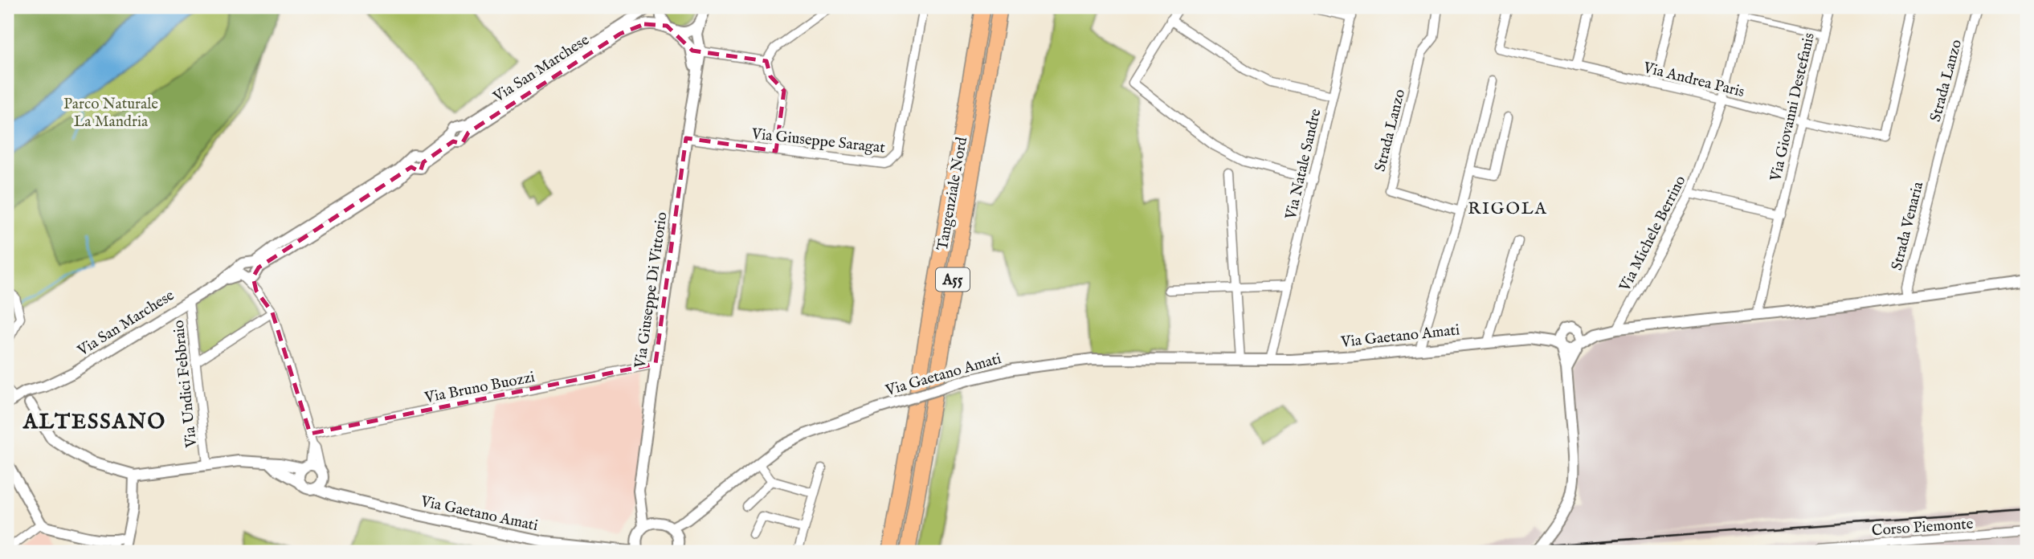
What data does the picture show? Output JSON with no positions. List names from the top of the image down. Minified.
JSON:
{"streets":{"highway":["Tangenziale Nord","A55"],"street":["Via San Marchese","Via Andrea Paris","Strada Lanzo","Via Giovanni Destefanis","Via Giuseppe Saragat","Via Natale Sandre","Strada Venaria","Via Michele Berrino","Via Giuseppe Di Vittorio","Via Gaetano Amati","Via Undici Febbraio","Via Bruno Buozzi","Corso Piemonte"]},"crossings":[["Via San Marchese","Via Giuseppe Di Vittorio"],["Via San Marchese","Via Undici Febbraio"],["Via Andrea Paris","Via Giovanni Destefanis"],["Via Andrea Paris","Via Michele Berrino"],["Strada Lanzo","Strada Venaria"],["Via Giuseppe Saragat","Via Giuseppe Di Vittorio"],["Via Natale Sandre","Via Gaetano Amati"],["Via Giuseppe Di Vittorio","Via Gaetano Amati"],["Via Giuseppe Di Vittorio","Via Bruno Buozzi"]],"districts":["RIGOLA","ALTESSANO"],"parks":["Parco Naturale La Mandria"]}
